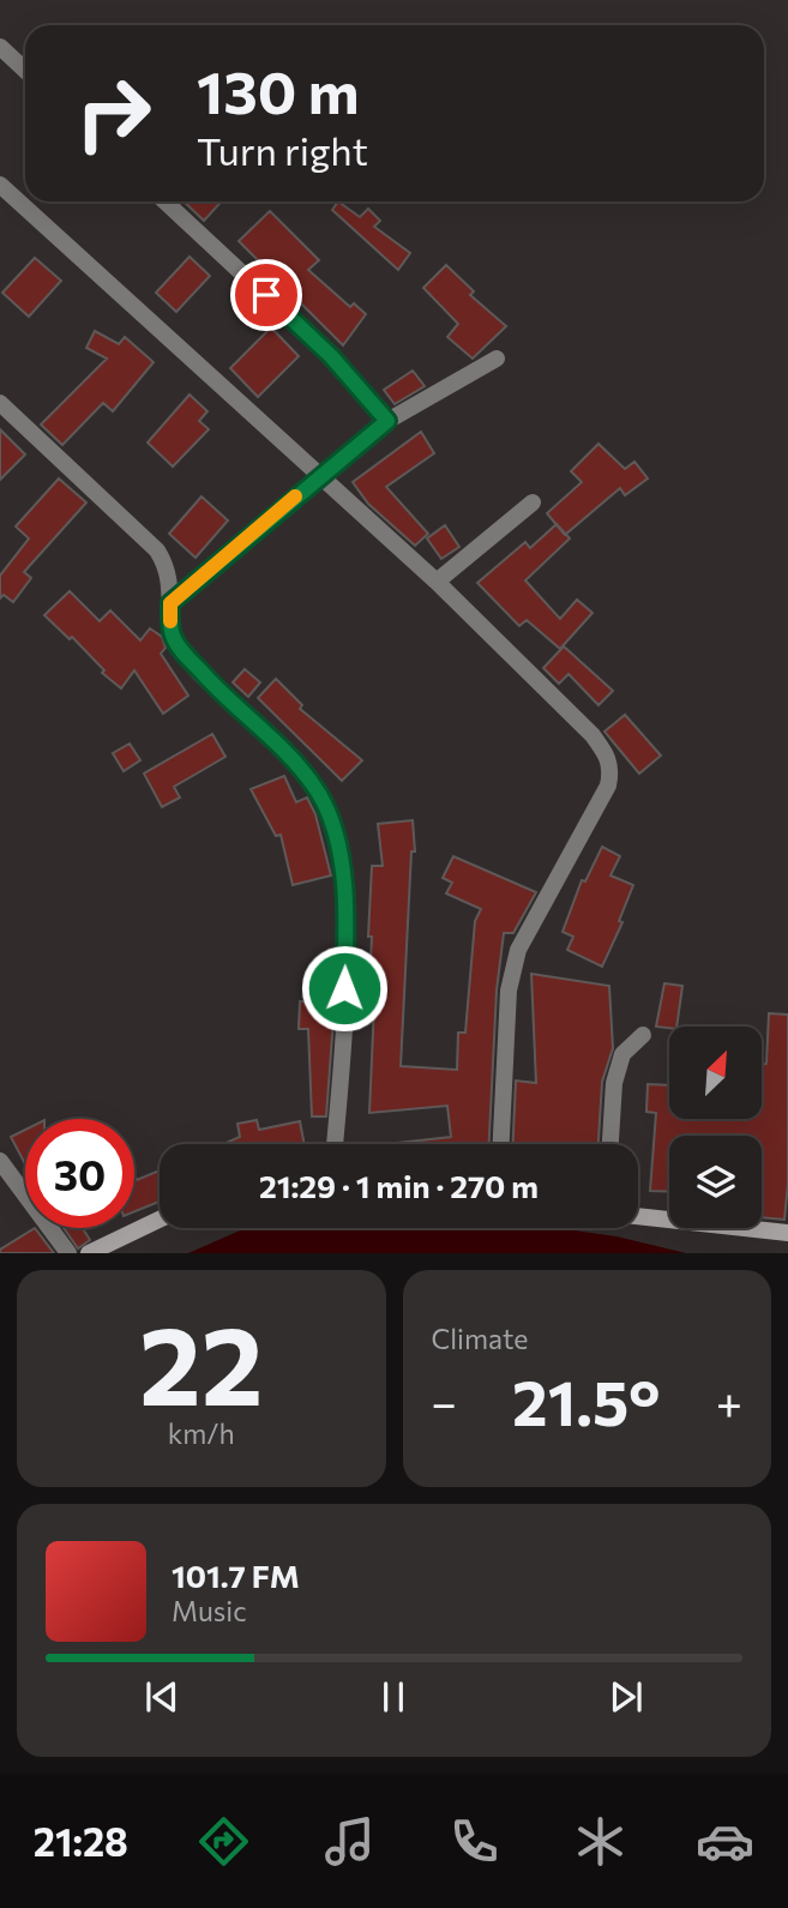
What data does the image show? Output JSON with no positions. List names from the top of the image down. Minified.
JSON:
{"north":"top right","page":{"turn":["130 m","Turn right"],"limit":"30","trip":"21:29 · 1 min · 270 m","tile":[["22","km/h"],"Climate"],"heat":["−","21.5°","+"],"song":["101.7 FM","Music"],"tabs":"21:28"}}
